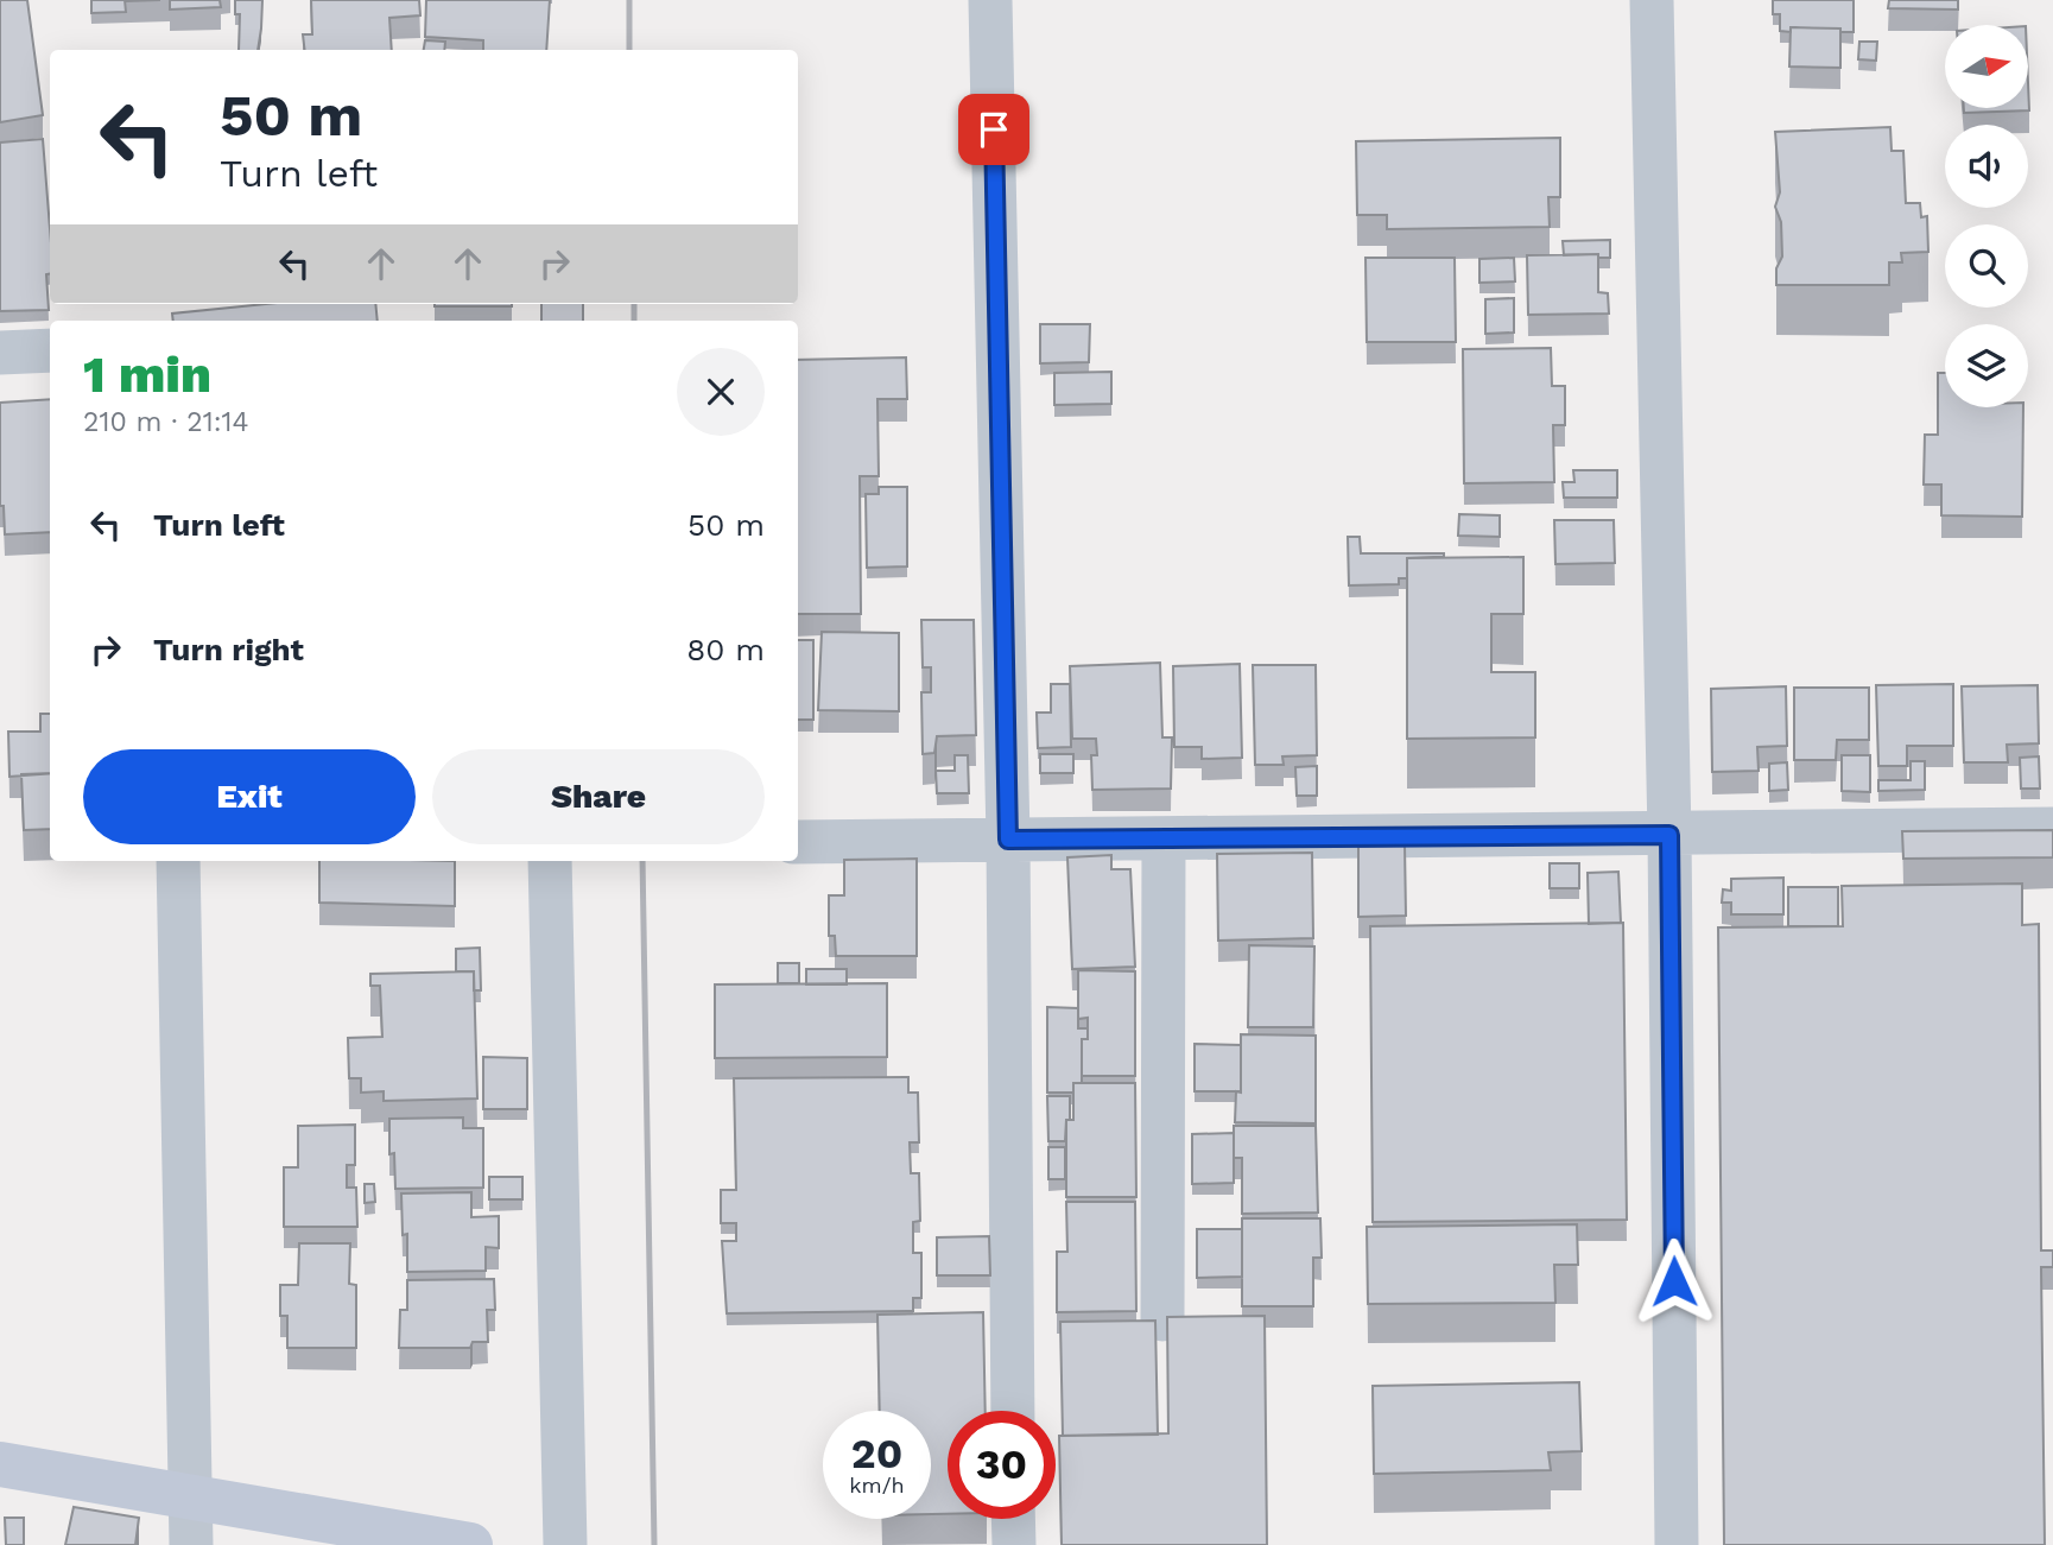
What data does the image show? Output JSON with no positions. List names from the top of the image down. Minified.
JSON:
{"north":"right","page":{"turn":["50 m","Turn left"],"heading":["1 min","210 m · 21:14"],"list":[{"name":"Turn left","value":"50 m"},{"name":"Turn right","value":"80 m"}],"buttons":["Exit","Share"],"speed":"20 km/h","limit":"30"}}
